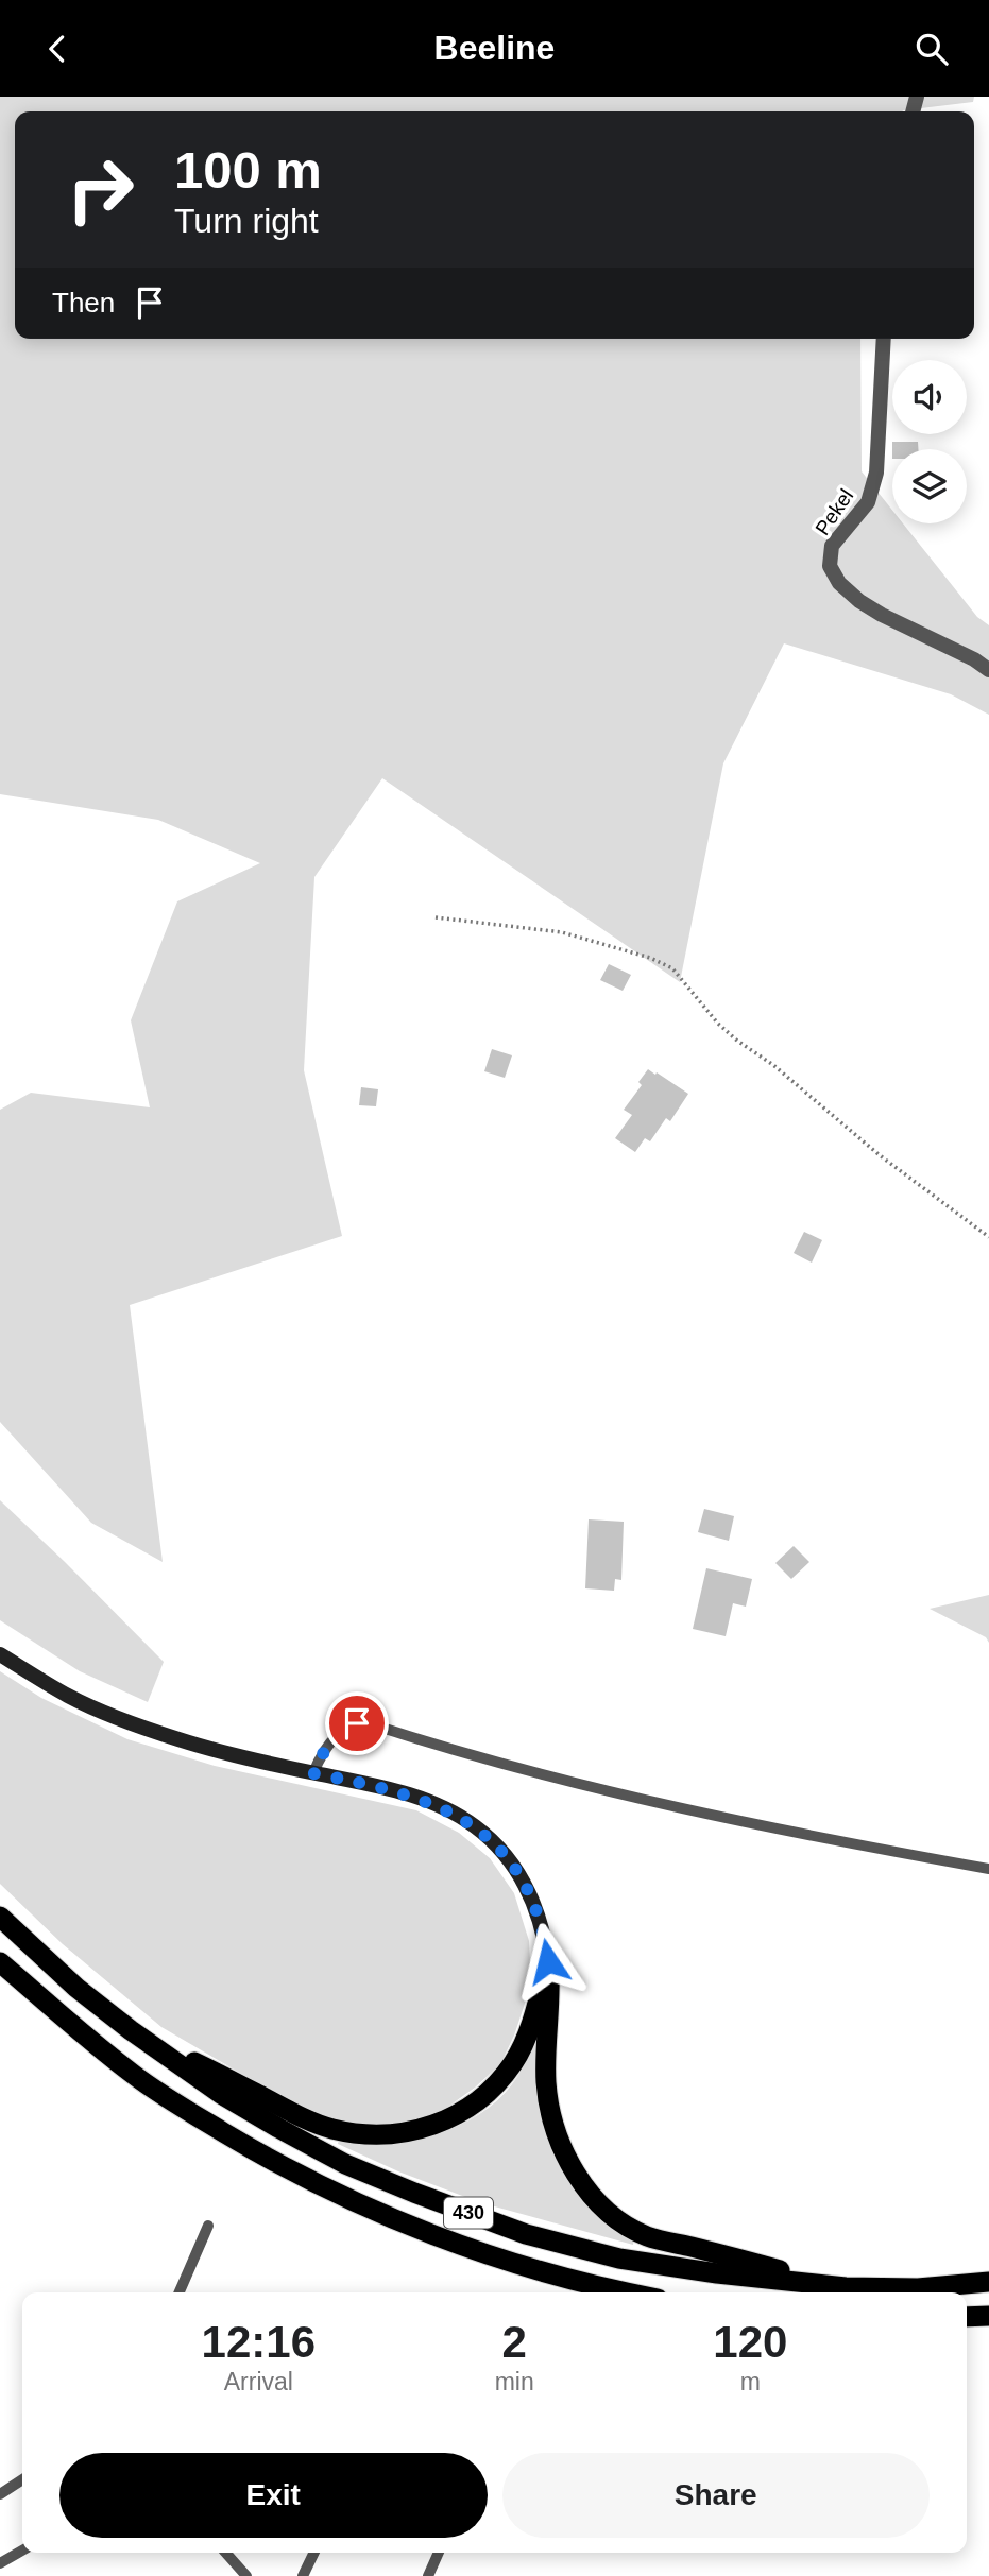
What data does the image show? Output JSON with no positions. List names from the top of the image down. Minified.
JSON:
{"streets":{"highway":["430"],"street":["Pekel"]},"page":{"header":"Beeline","turn":["100 m","Turn right"],"then":"Then","eta":["12:16","Arrival","2","min","120","m"],"buttons":["Exit","Share"]}}
